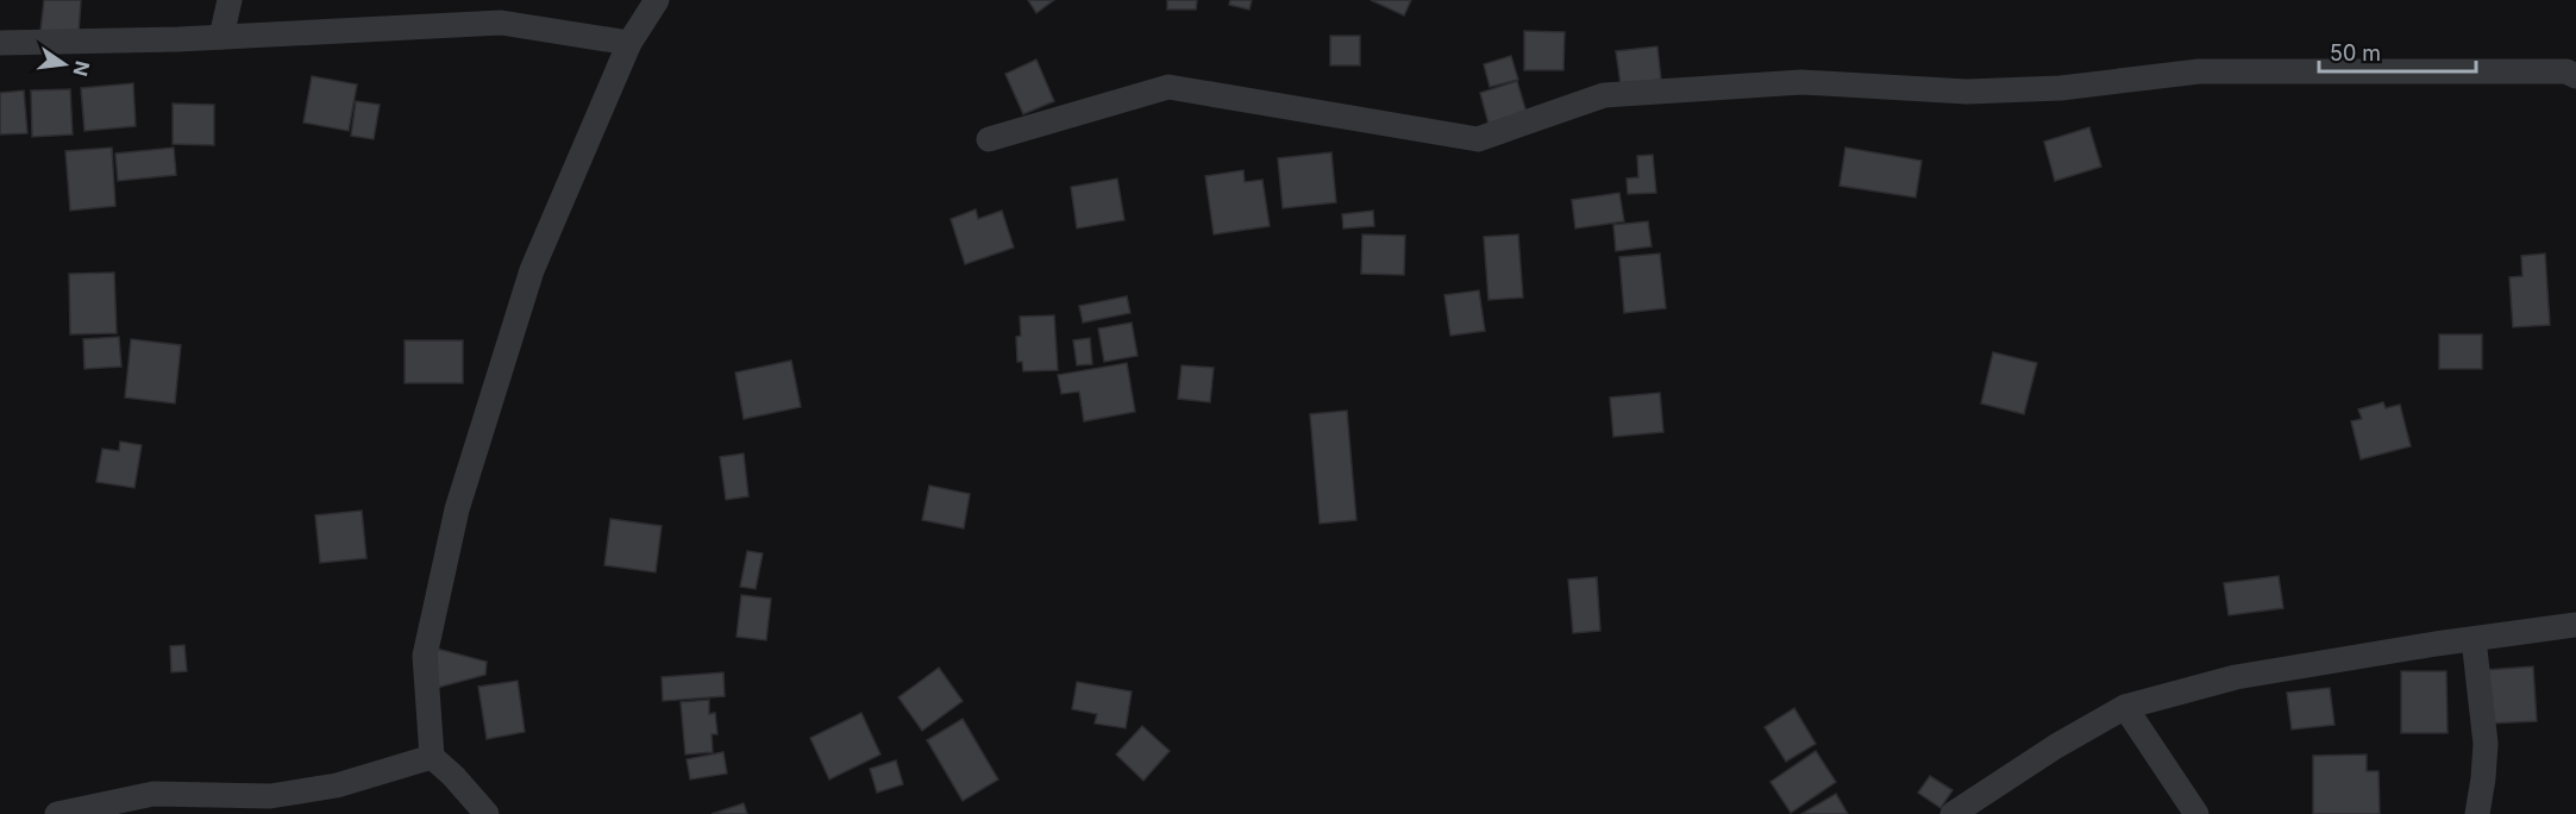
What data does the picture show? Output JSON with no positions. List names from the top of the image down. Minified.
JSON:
{"scale_bar":"50 m","north":"right"}
